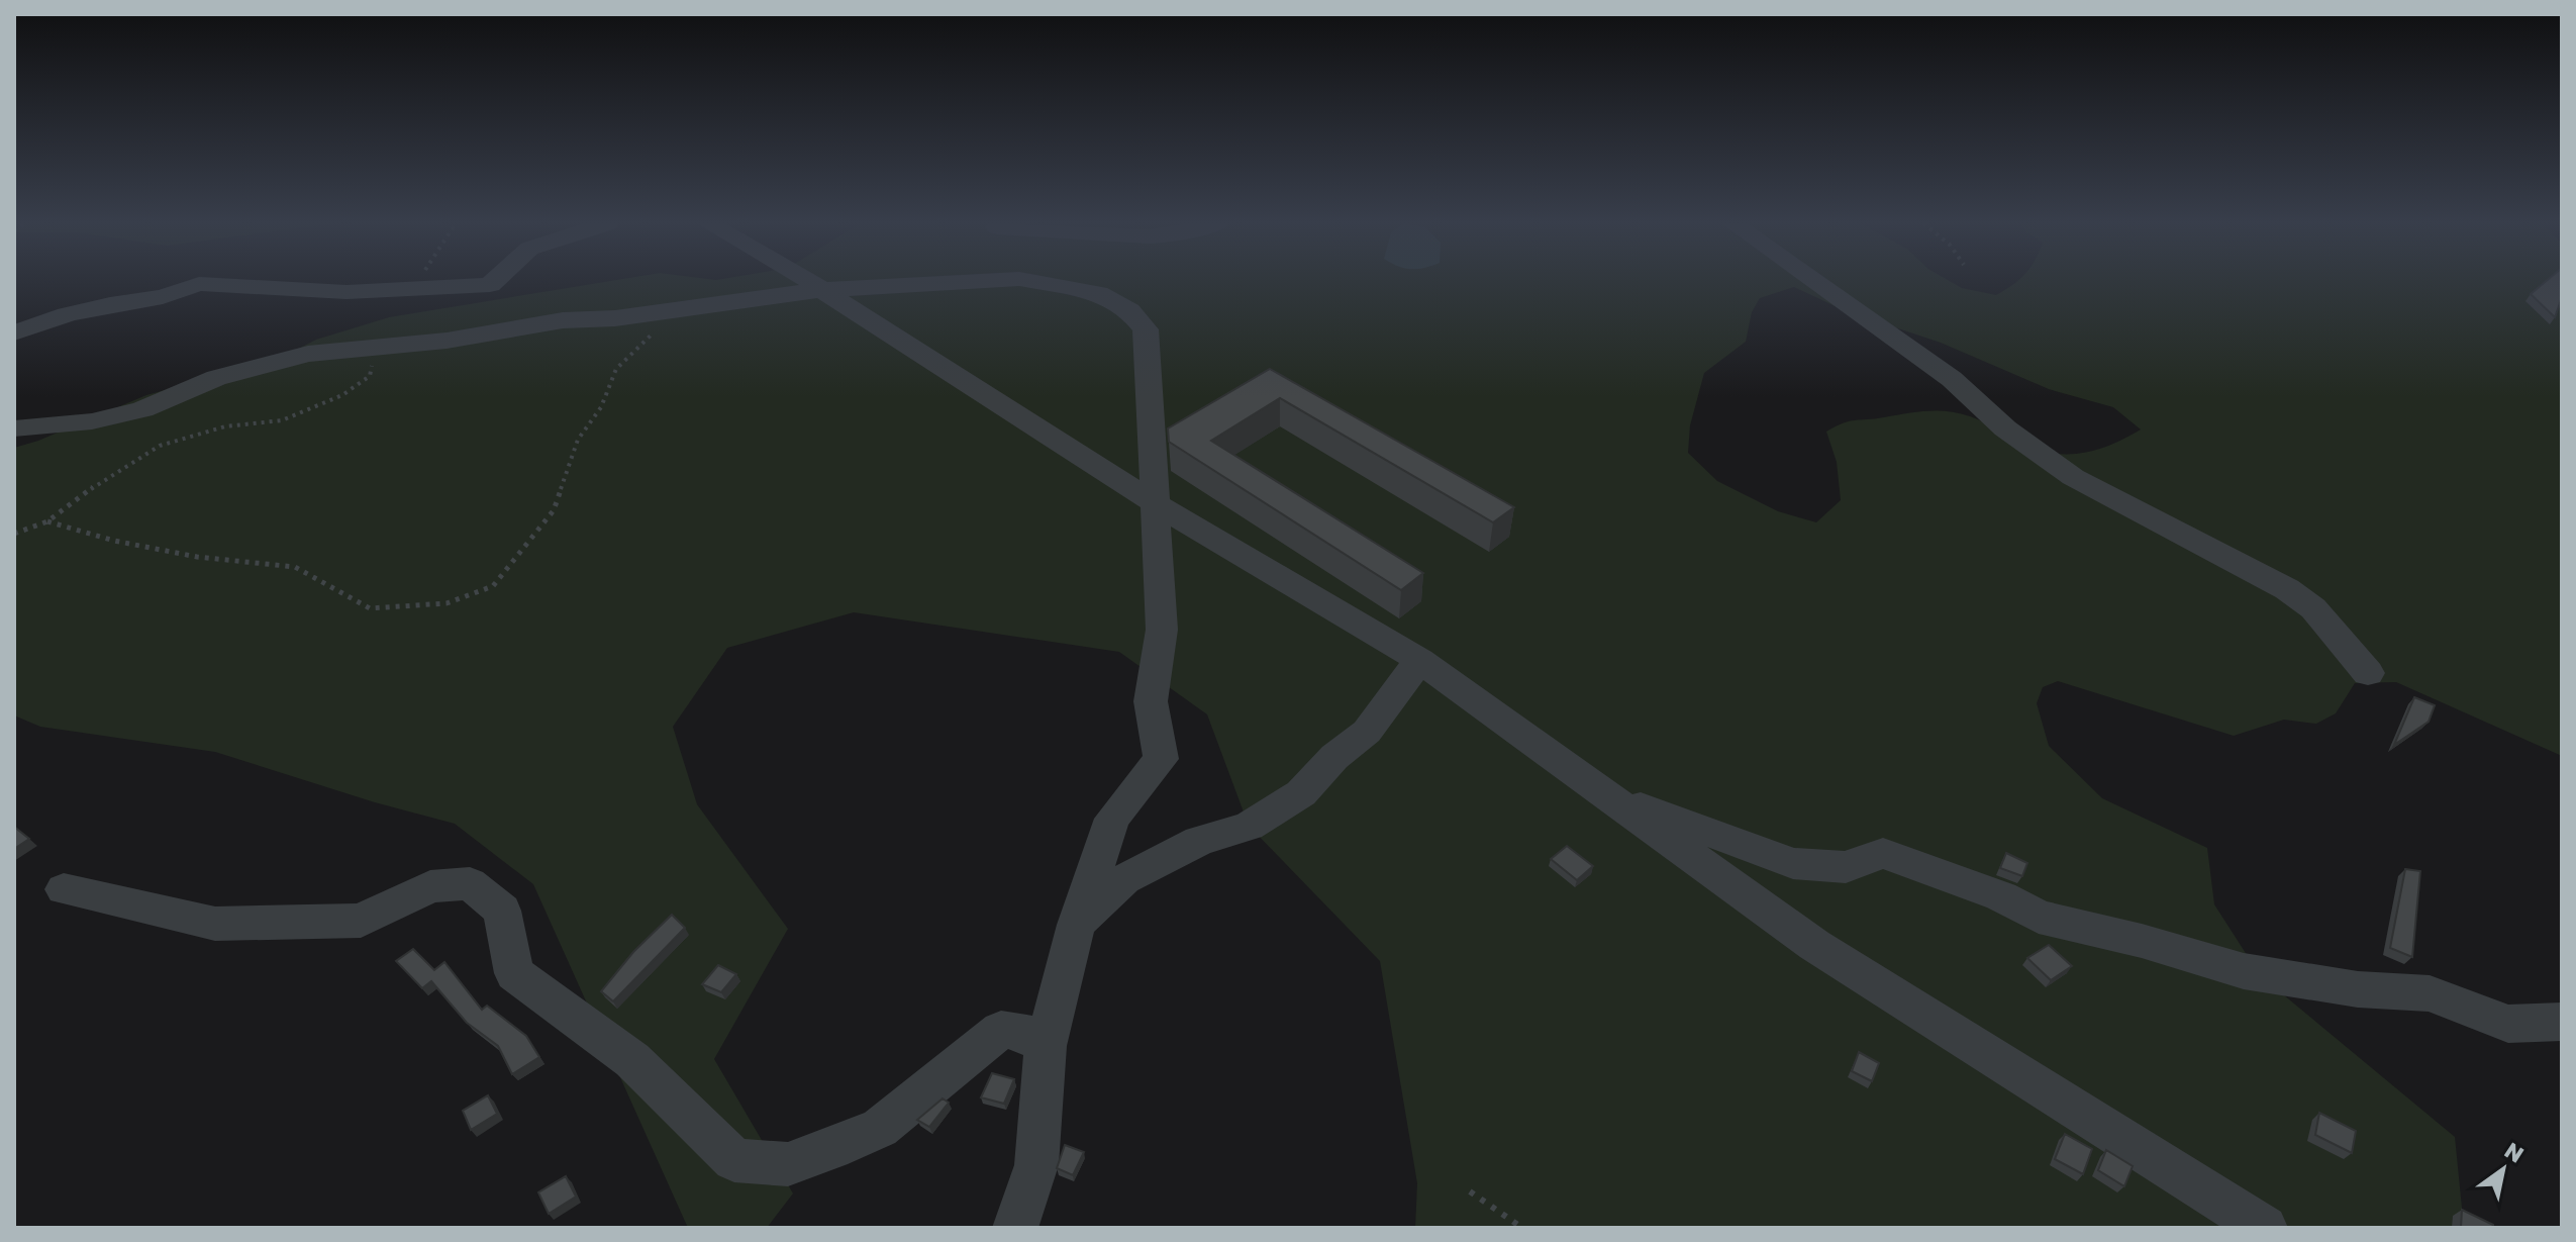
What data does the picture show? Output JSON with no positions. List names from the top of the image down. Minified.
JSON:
{"north":"top right"}
